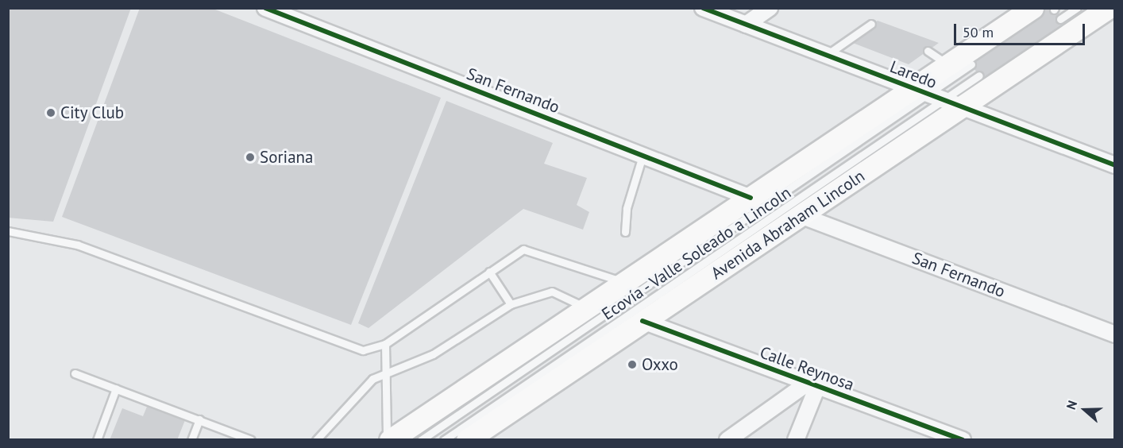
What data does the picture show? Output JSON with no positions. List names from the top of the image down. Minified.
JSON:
{"streets":{"main road":["Avenida Abraham Lincoln"],"street":["Laredo","San Fernando","Calle Reynosa"],"lane":["Ecovía - Valle Soleado a Lincoln"]},"crossings":[["Laredo","Avenida Abraham Lincoln"],["Laredo","Ecovía - Valle Soleado a Lincoln"],["San Fernando","Avenida Abraham Lincoln"],["Avenida Abraham Lincoln","Ecovía - Valle Soleado a Lincoln"],["Avenida Abraham Lincoln","Calle Reynosa"]],"places":["City Club","Soriana","Oxxo"],"scale_bar":"50 m","north":"left"}
